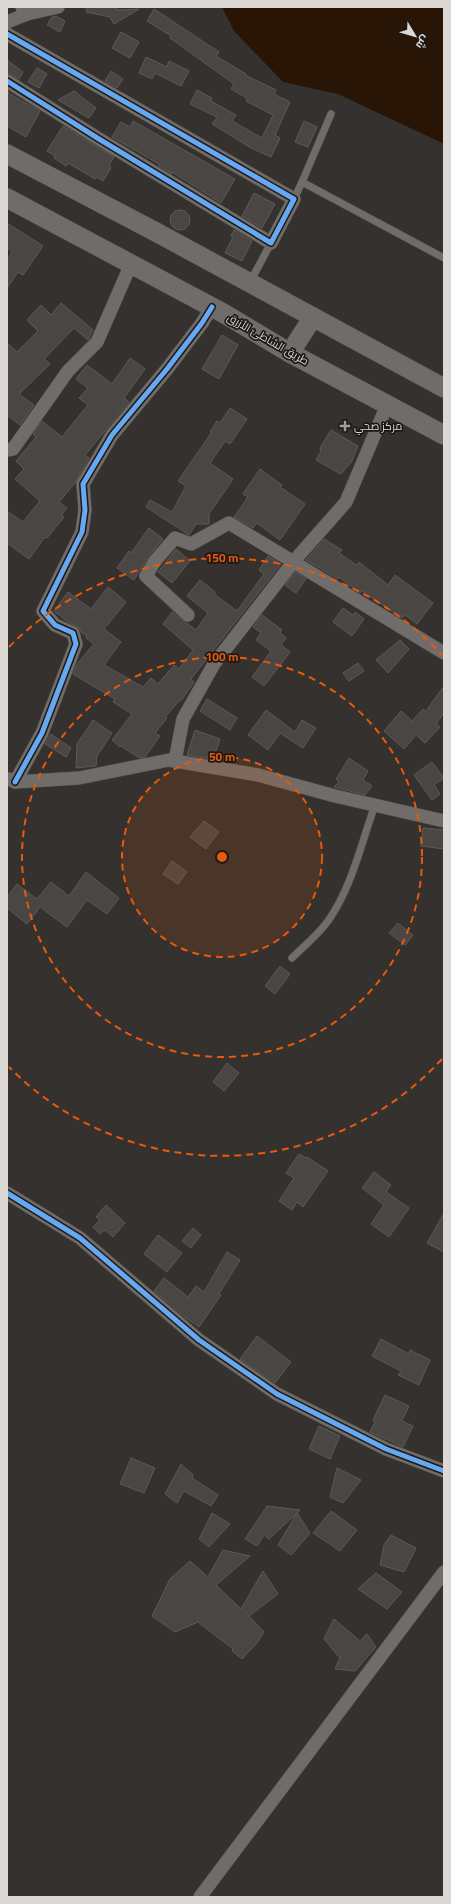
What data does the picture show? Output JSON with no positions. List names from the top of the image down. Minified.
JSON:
{"streets":{"main road":["طريق الشاطئ الأزرق"]},"places":{"health":["مركز صحي"]},"north":"bottom right","rings":["150 m","100 m","50 m"]}
